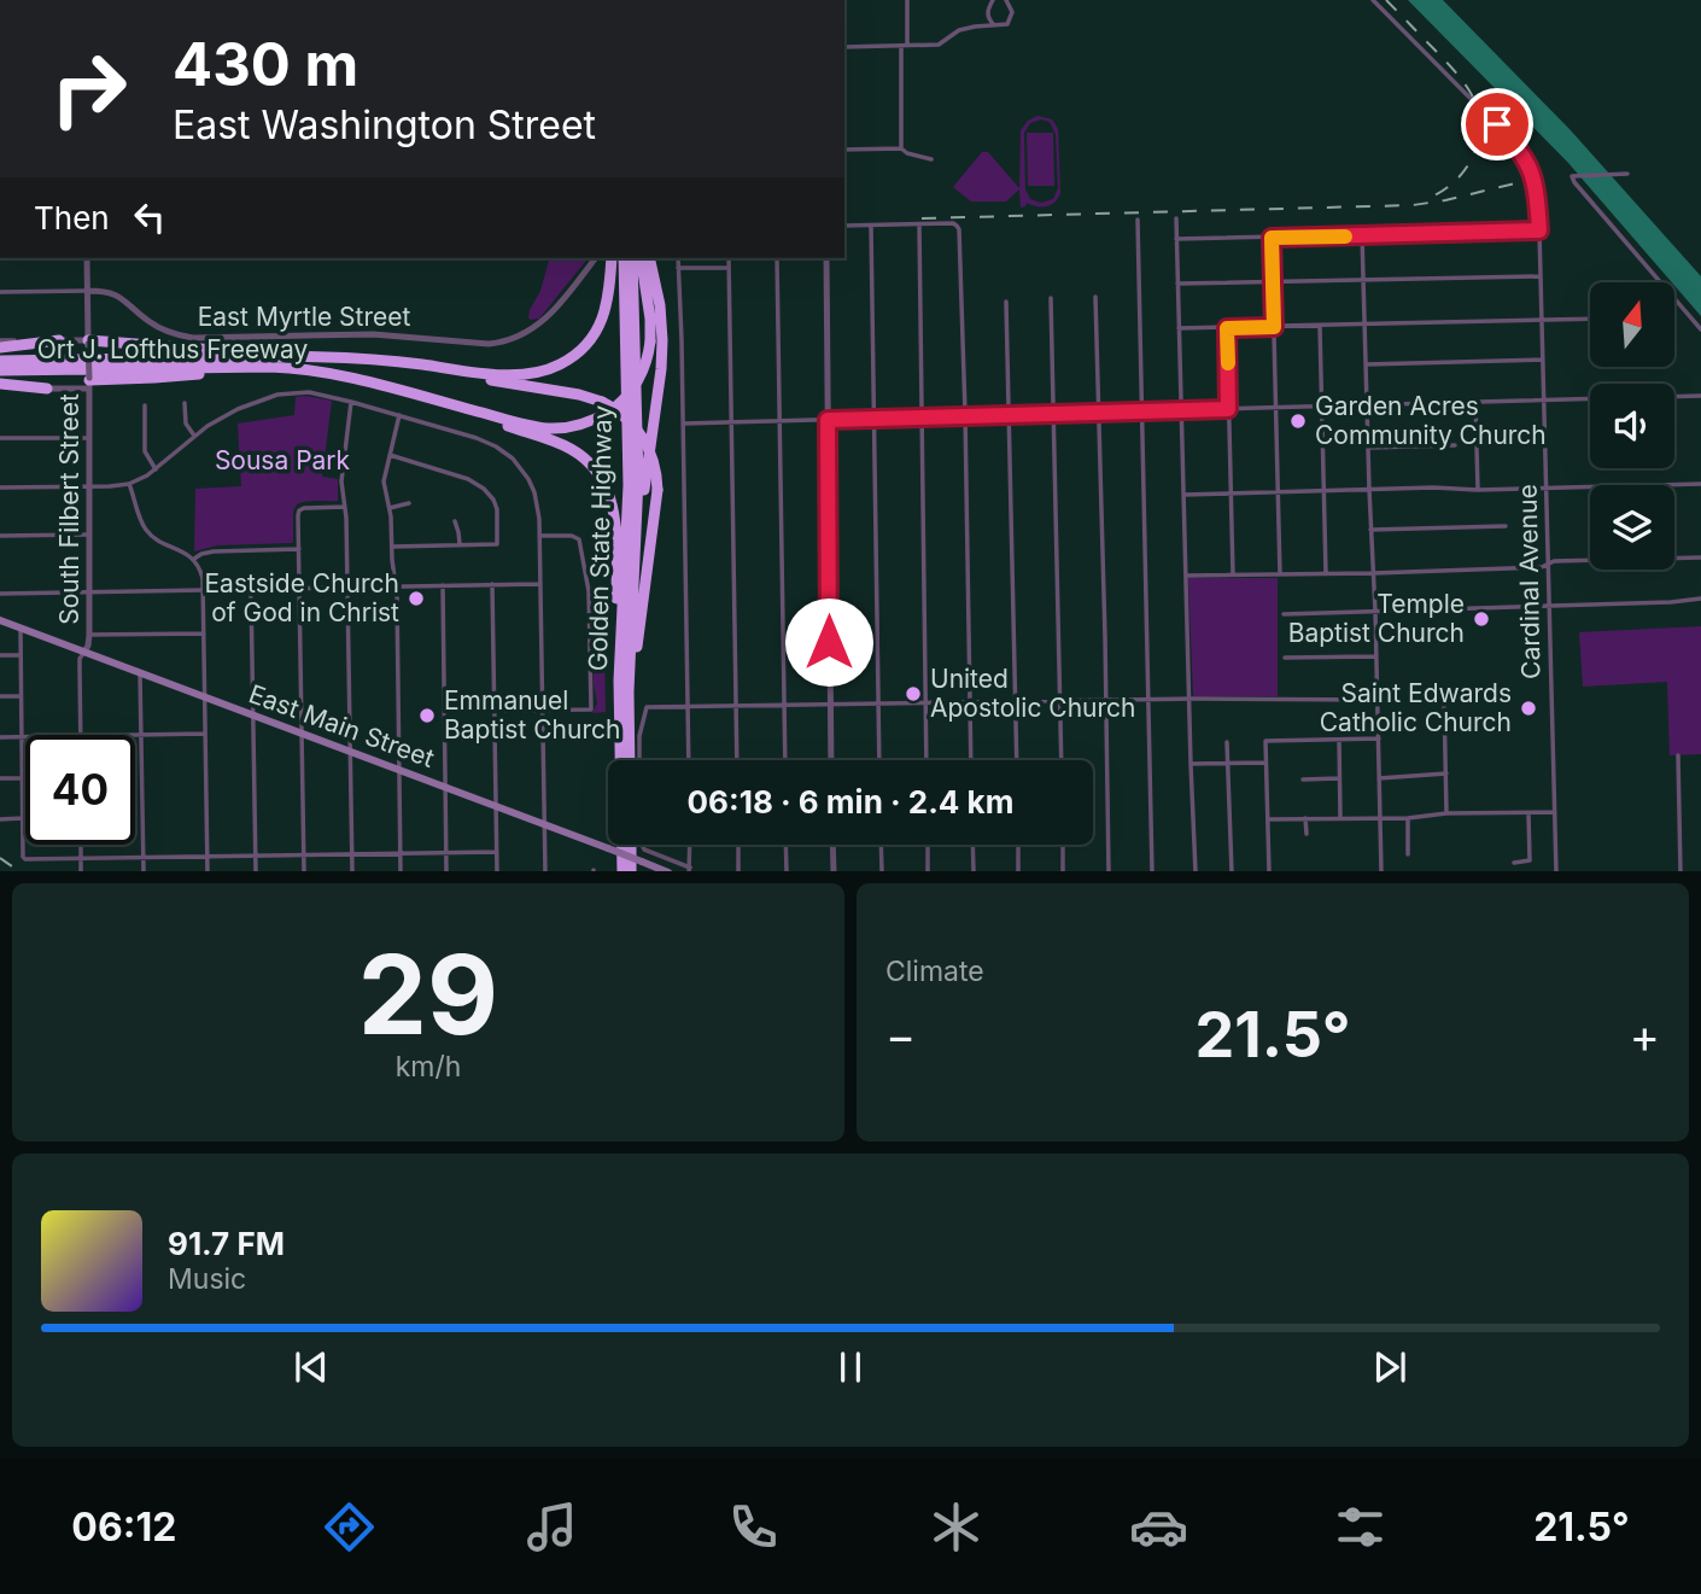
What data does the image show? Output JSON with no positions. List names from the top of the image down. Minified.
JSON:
{"streets":{"highway":["Ort J. Lofthus Freeway","Golden State Highway"],"main road":["East Main Street"],"street":["East Myrtle Street","South Filbert Street","Cardinal Avenue"]},"crossings":[["East Myrtle Street","South Filbert Street"],["South Filbert Street","East Main Street"]],"parks":["Sousa Park"],"places":["Garden Acres Community Church","Eastside Church of God in Christ","Temple Baptist Church","United Apostolic Church","Saint Edwards Catholic Church","Emmanuel Baptist Church"],"north":"top","page":{"turn":["430 m","East Washington Street"],"then":"Then","limit":"40","trip":"06:18 · 6 min · 2.4 km","tile":[["29","km/h"],"Climate"],"heat":["−","21.5°","+"],"song":["91.7 FM","Music"],"tabs":["06:12","21.5°"]}}
